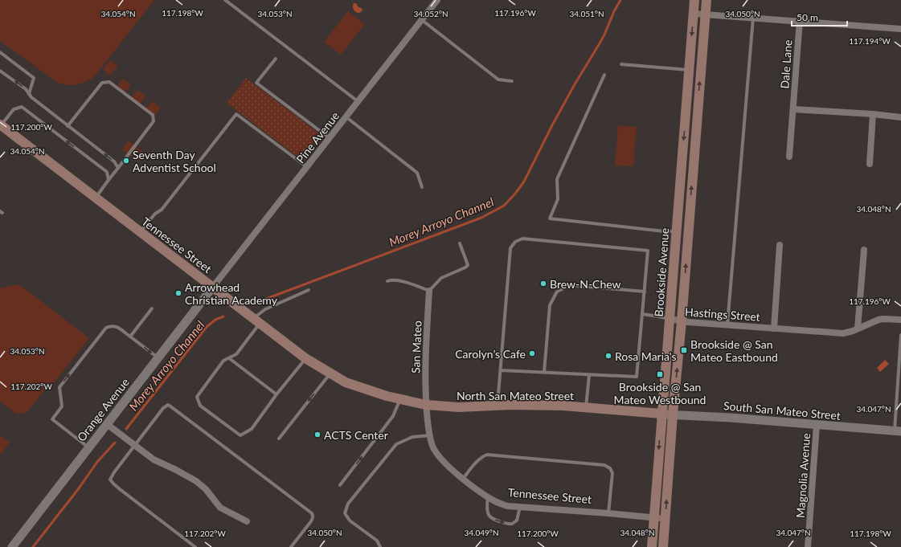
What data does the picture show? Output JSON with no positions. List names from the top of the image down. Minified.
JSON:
{"streets":{"main road":["Tennessee Street","Brookside Avenue","North San Mateo Street"],"street":["Dale Lane","Pine Avenue","Hastings Street","San Mateo","Orange Avenue","South San Mateo Street","Magnolia Avenue"]},"crossings":[["Pine Avenue","Tennessee Street"],["Pine Avenue","Orange Avenue"],["Tennessee Street","Brookside Avenue"],["Tennessee Street","San Mateo"],["Tennessee Street","North San Mateo Street"],["Tennessee Street","Orange Avenue"],["Brookside Avenue","Hastings Street"],["Brookside Avenue","North San Mateo Street"],["Brookside Avenue","South San Mateo Street"],["San Mateo","North San Mateo Street"],["North San Mateo Street","South San Mateo Street"],["South San Mateo Street","Magnolia Avenue"]],"water":["Morey Arroyo Channel"],"places":{"other":["Seventh Day Adventist School","Brew-N-Chew","Arrowhead Christian Academy","Carolyn’s Cafe","Rosa Maria's","ACTS Center"],"transit":["Brookside @ San Mateo Eastbound","Brookside @ San Mateo Westbound"]},"scale_bar":"50 m","coordinates":["117.198°W","117.196°W","34.054°N","34.053°N","34.052°N","34.051°N","34.050°N","117.194°W","117.200°W","34.048°N","117.202°W","34.047°N","34.049°N"]}
